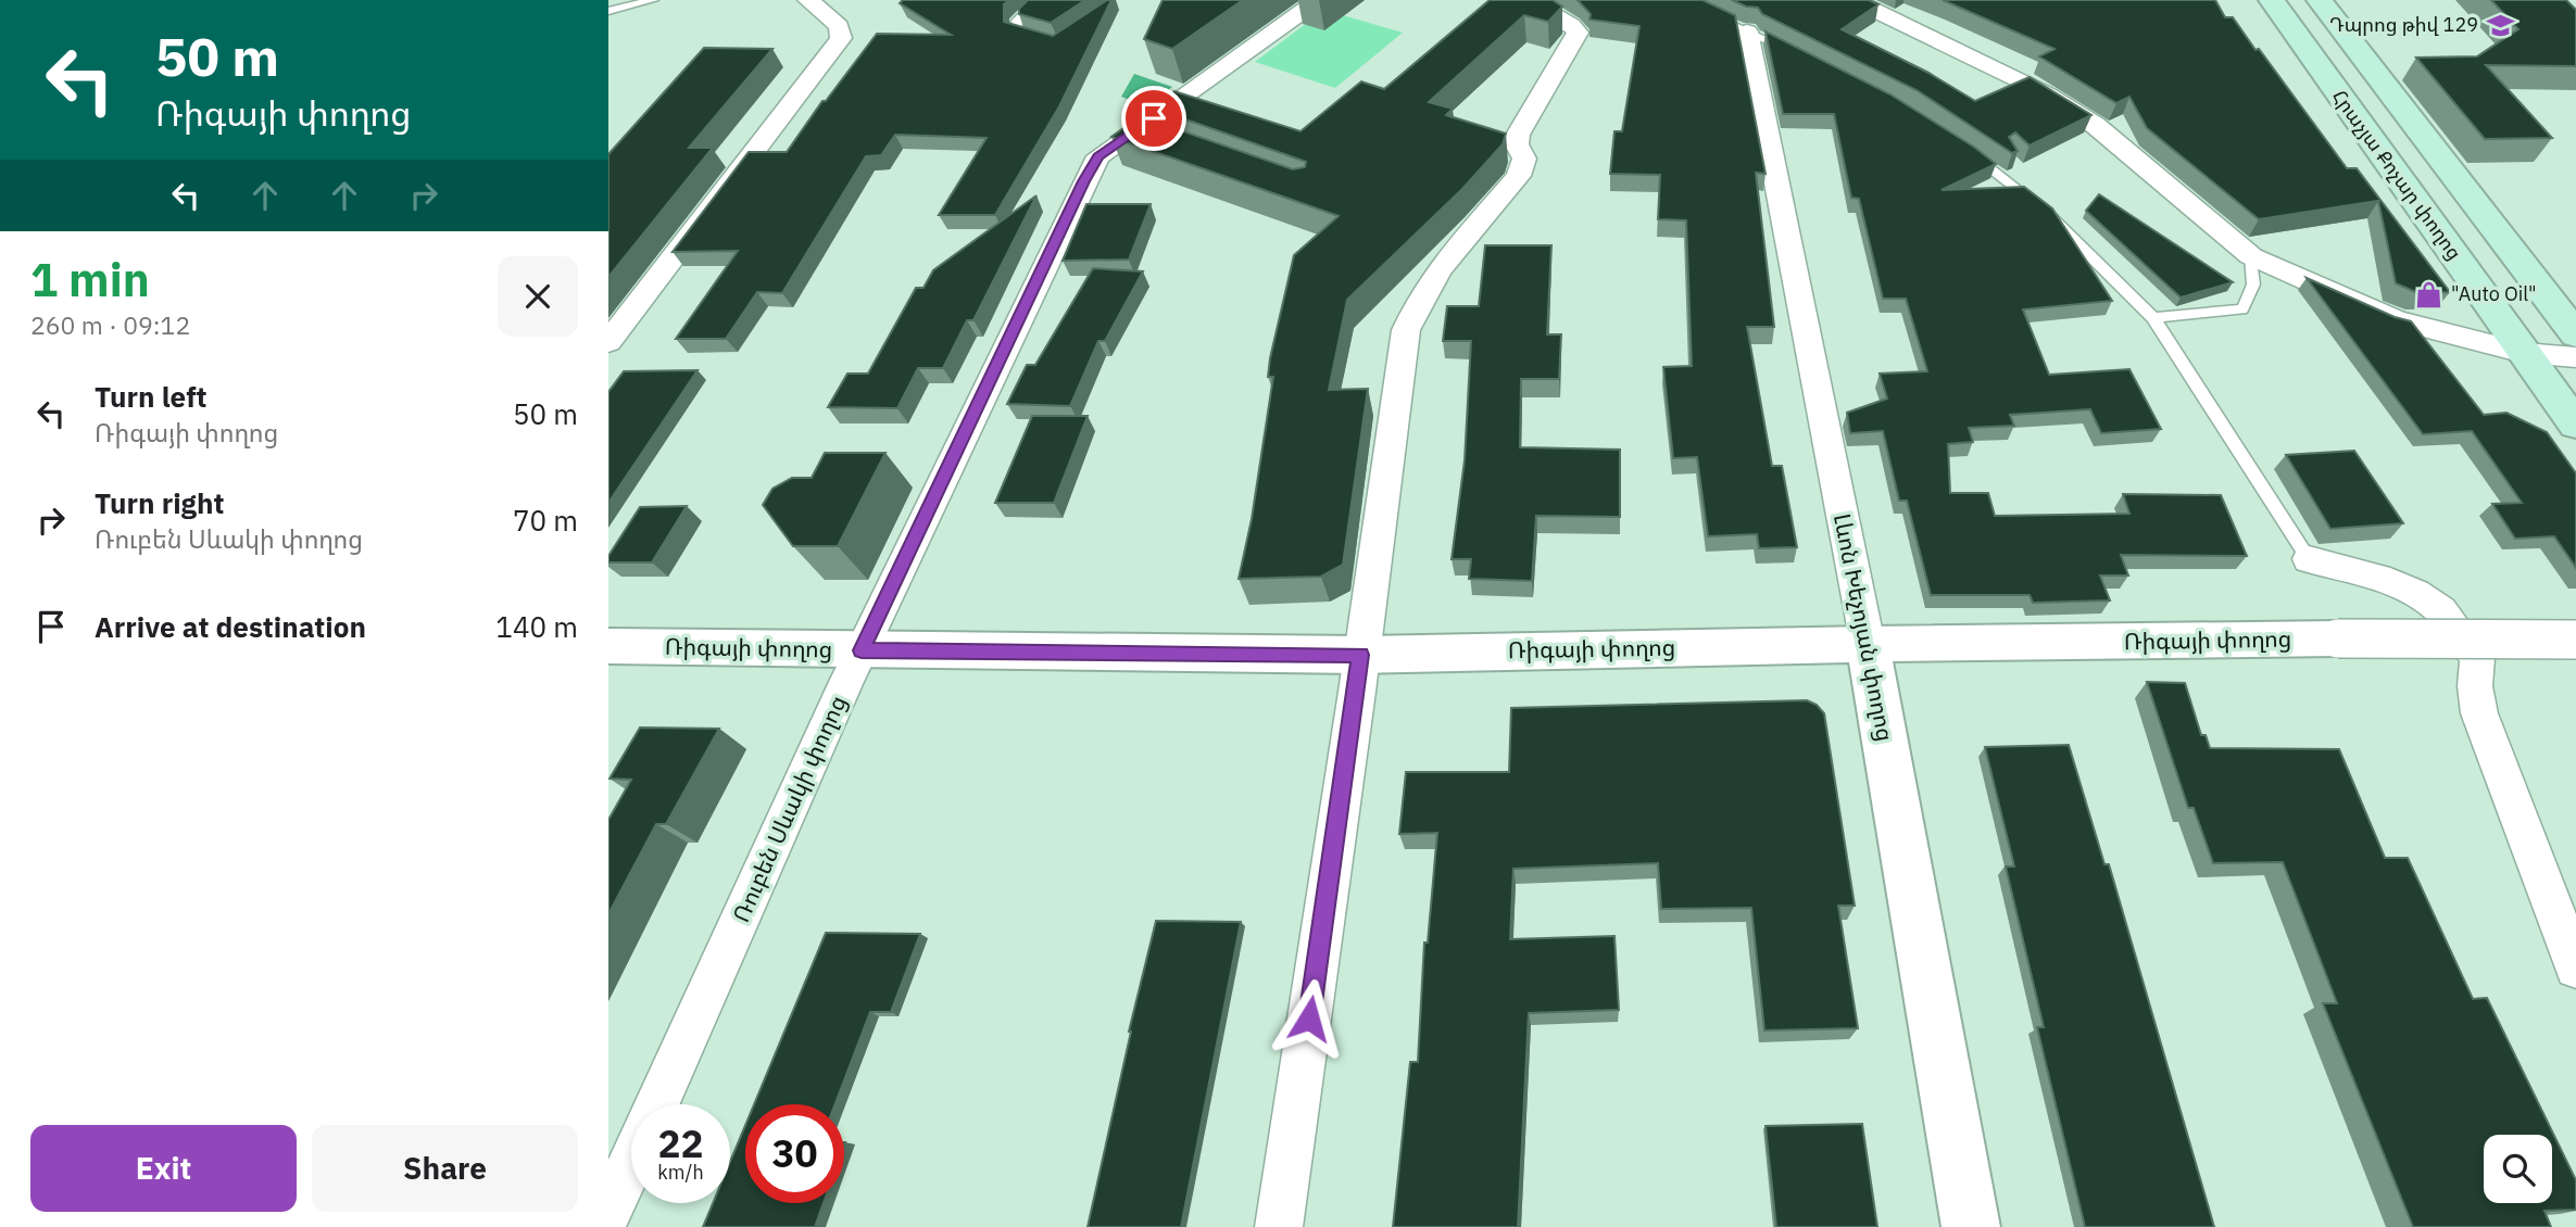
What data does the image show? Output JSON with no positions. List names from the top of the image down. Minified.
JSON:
{"streets":{"main road":["Հրաչյա Քոչար փողոց"],"street":["Լևոն Խեչոյան փողոց","Ռիգայի փողոց","Ռուբեն Սևակի փողոց"]},"crossings":[["Լևոն Խեչոյան փողոց","Ռիգայի փողոց"],["Ռիգայի փողոց","Ռուբեն Սևակի փողոց"]],"places":{"school or university":["Դպրոց թիվ 129"],"shop":["\"Auto Oil\""]},"page":{"turn":["50 m","Ռիգայի փողոց"],"heading":["1 min","260 m · 09:12"],"list":[{"name":"Turn left","note":"Ռիգայի փողոց","value":"50 m"},{"name":"Turn right","note":"Ռուբեն Սևակի փողոց","value":"70 m"},{"name":"Arrive at destination","value":"140 m"}],"speed":"22 km/h","limit":"30","buttons":["Exit","Share"]}}
